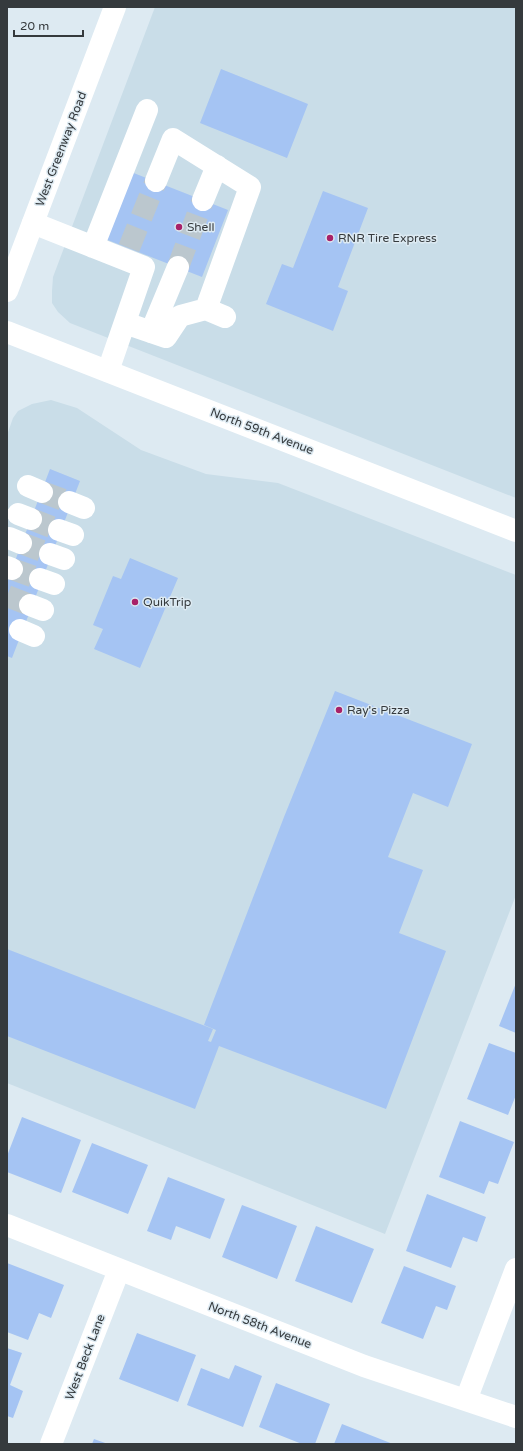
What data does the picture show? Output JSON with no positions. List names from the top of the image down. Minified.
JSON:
{"streets":{"street":["West Greenway Road","North 59th Avenue","North 58th Avenue","West Beck Lane"]},"crossings":[["North 58th Avenue","West Beck Lane"]],"places":["Shell","RNR Tire Express","QuikTrip","Ray's Pizza"],"scale_bar":"20 m"}
